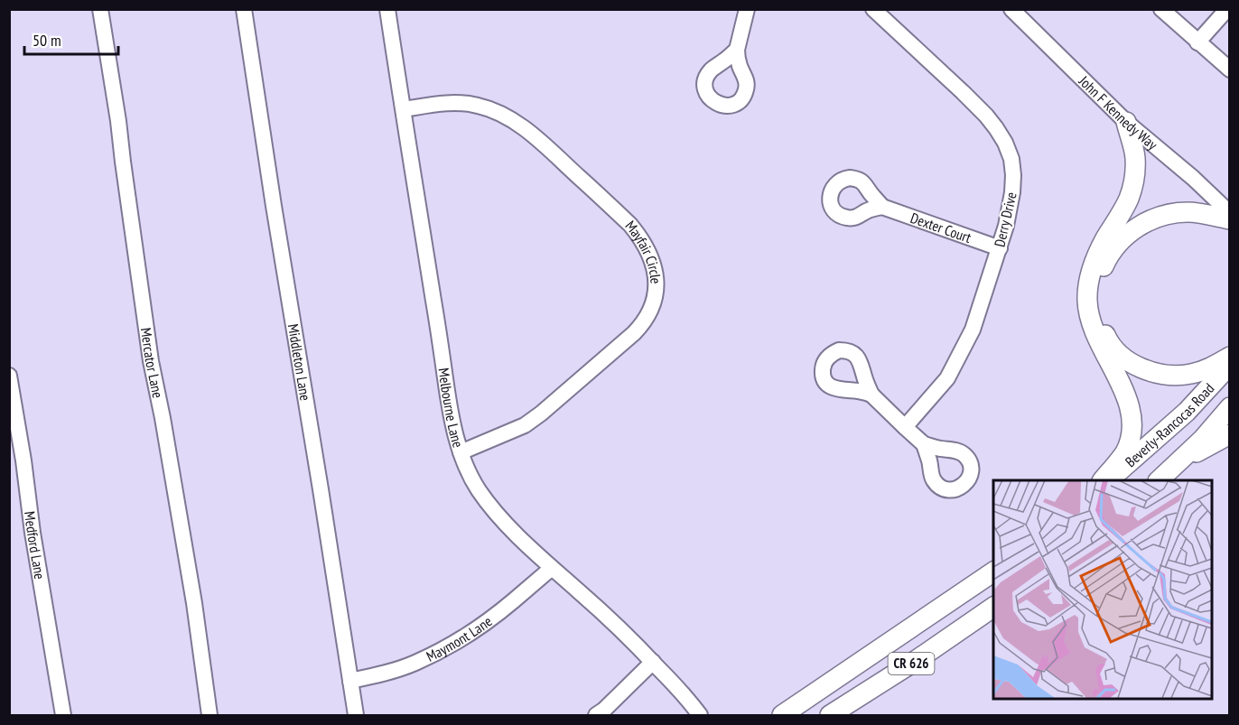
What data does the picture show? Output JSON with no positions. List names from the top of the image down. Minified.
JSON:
{"streets":{"main road":["Beverly-Rancocas Road","CR 626"],"street":["John F Kennedy Way","Derry Drive","Dexter Court","Mayfair Circle","Mercator Lane","Middleton Lane","Melbourne Lane","Medford Lane","Maymont Lane"]},"crossings":[["Derry Drive","Dexter Court"],["Mayfair Circle","Melbourne Lane"],["Middleton Lane","Maymont Lane"],["Melbourne Lane","Maymont Lane"]],"scale_bar":"50 m"}
